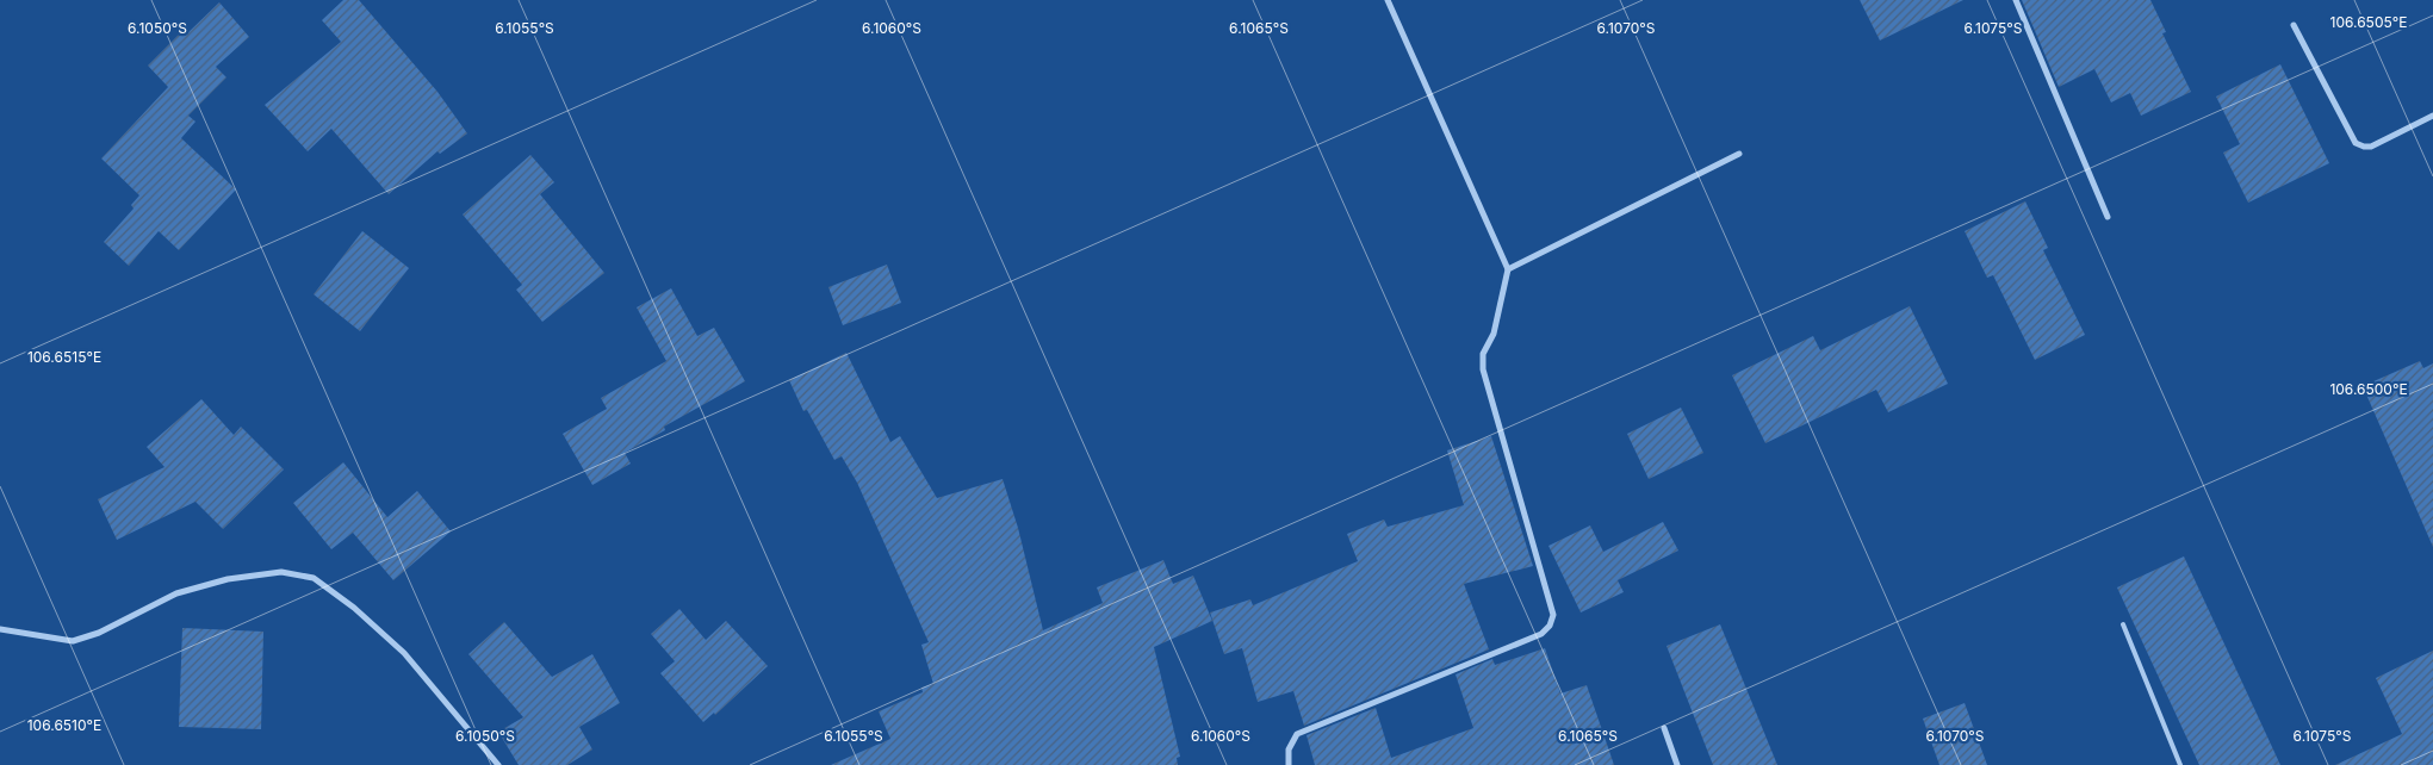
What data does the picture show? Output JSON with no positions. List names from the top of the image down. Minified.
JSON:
{"coordinates":["106.6505°E","6.1050°S","6.1055°S","6.1060°S","6.1065°S","6.1070°S","6.1075°S","106.6515°E","106.6500°E","106.6510°E"]}
